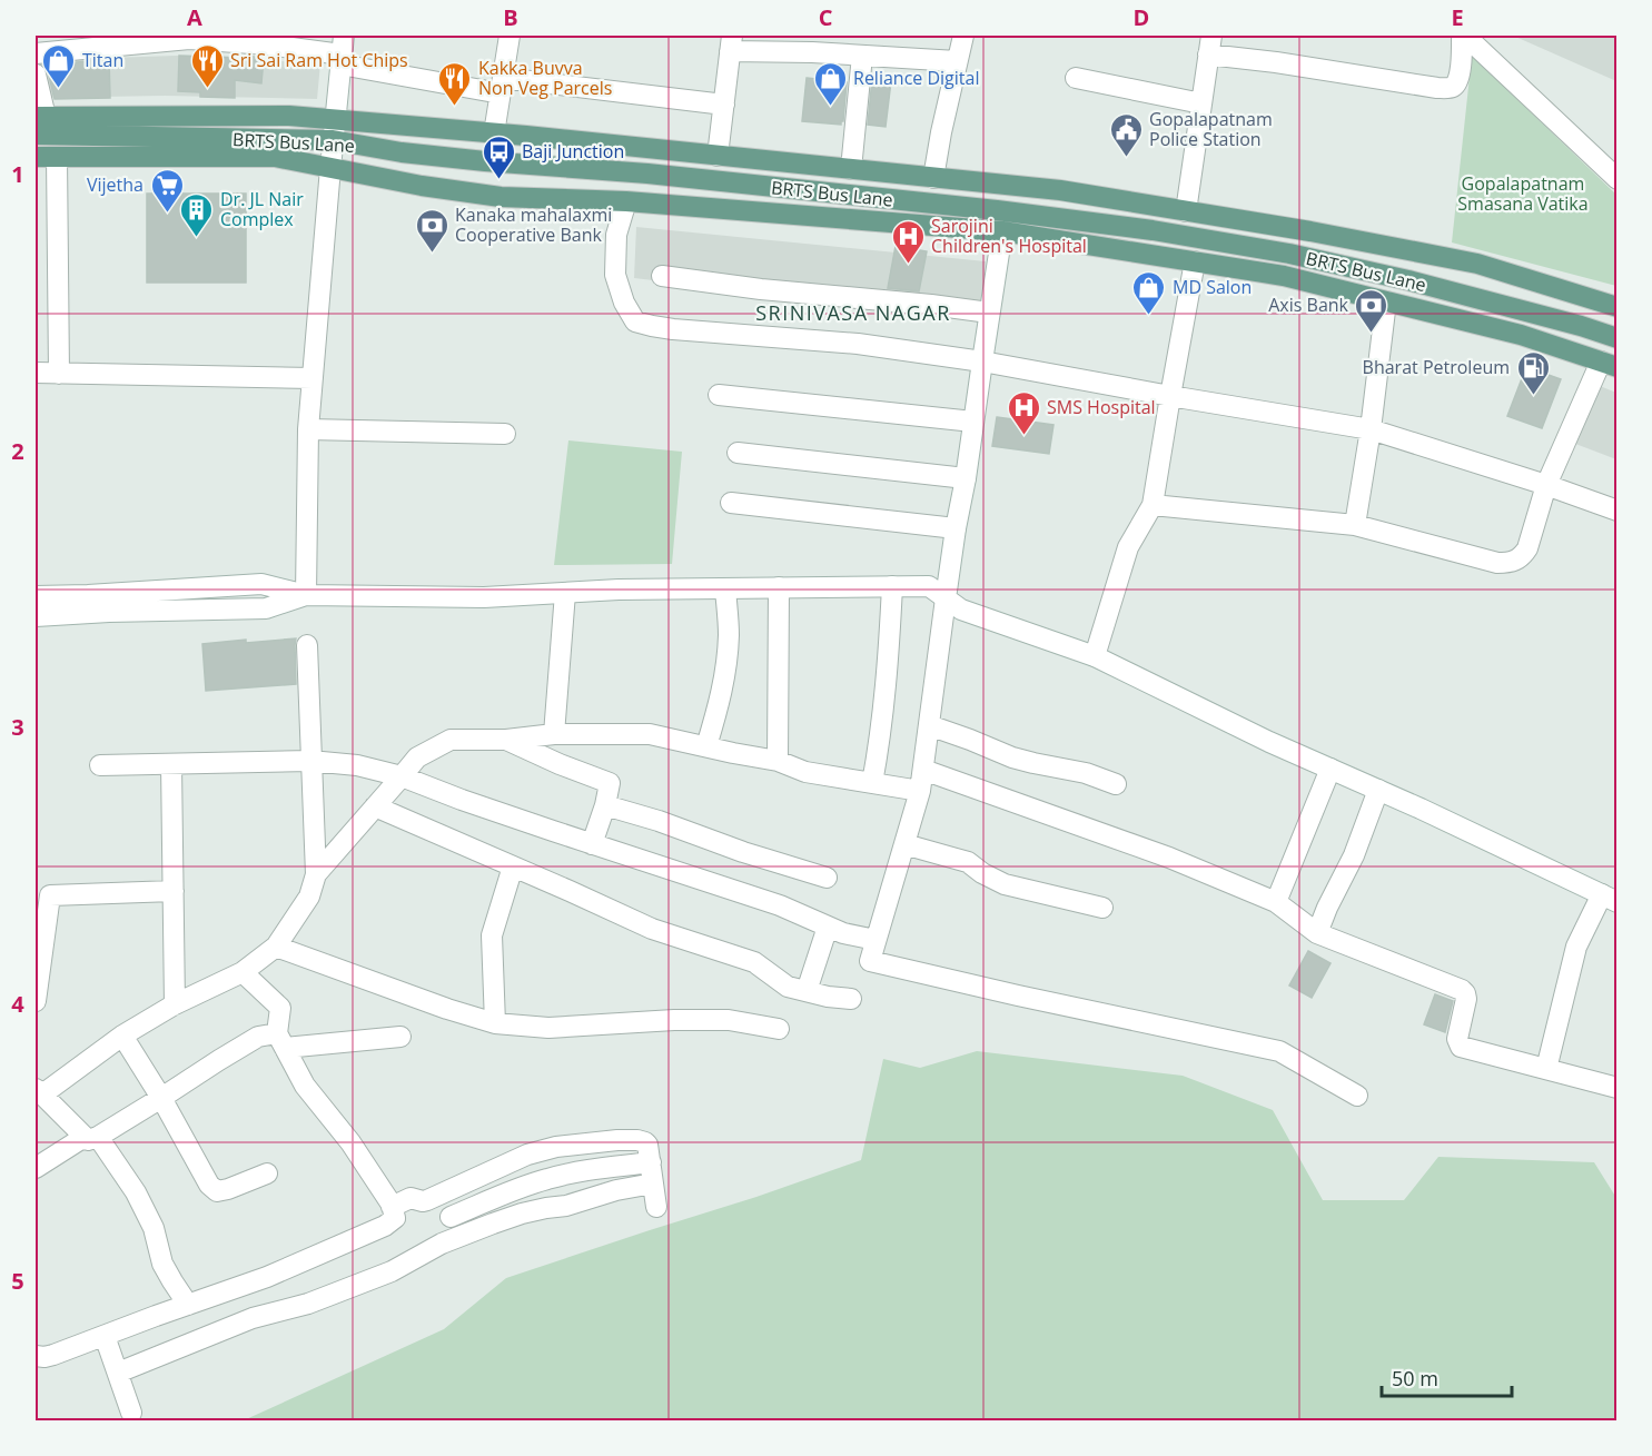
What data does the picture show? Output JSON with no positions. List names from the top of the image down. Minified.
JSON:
{"streets":{"main road":["BRTS Bus Lane"]},"districts":["SRINIVASA NAGAR"],"parks":["Gopalapatnam Smasana Vatika"],"places":{"shop":["Titan","Reliance Digital","MD Salon"],"restaurant":["Sri Sai Ram Hot Chips","Kakka Buvva Non Veg Parcels"],"public building":["Gopalapatnam Police Station"],"bus stop":["Baji Junction"],"supermarket":["Vijetha"],"building":["Dr. JL Nair Complex"],"bank":["Kanaka mahalaxmi Cooperative Bank","Axis Bank"],"hospital":["Sarojini Children's Hospital","SMS Hospital"],"fuel station":["Bharat Petroleum"]},"scale_bar":"50 m","grid":{"columns":["A","B","C","D","E"],"rows":["1","2","3","4","5"]}}
